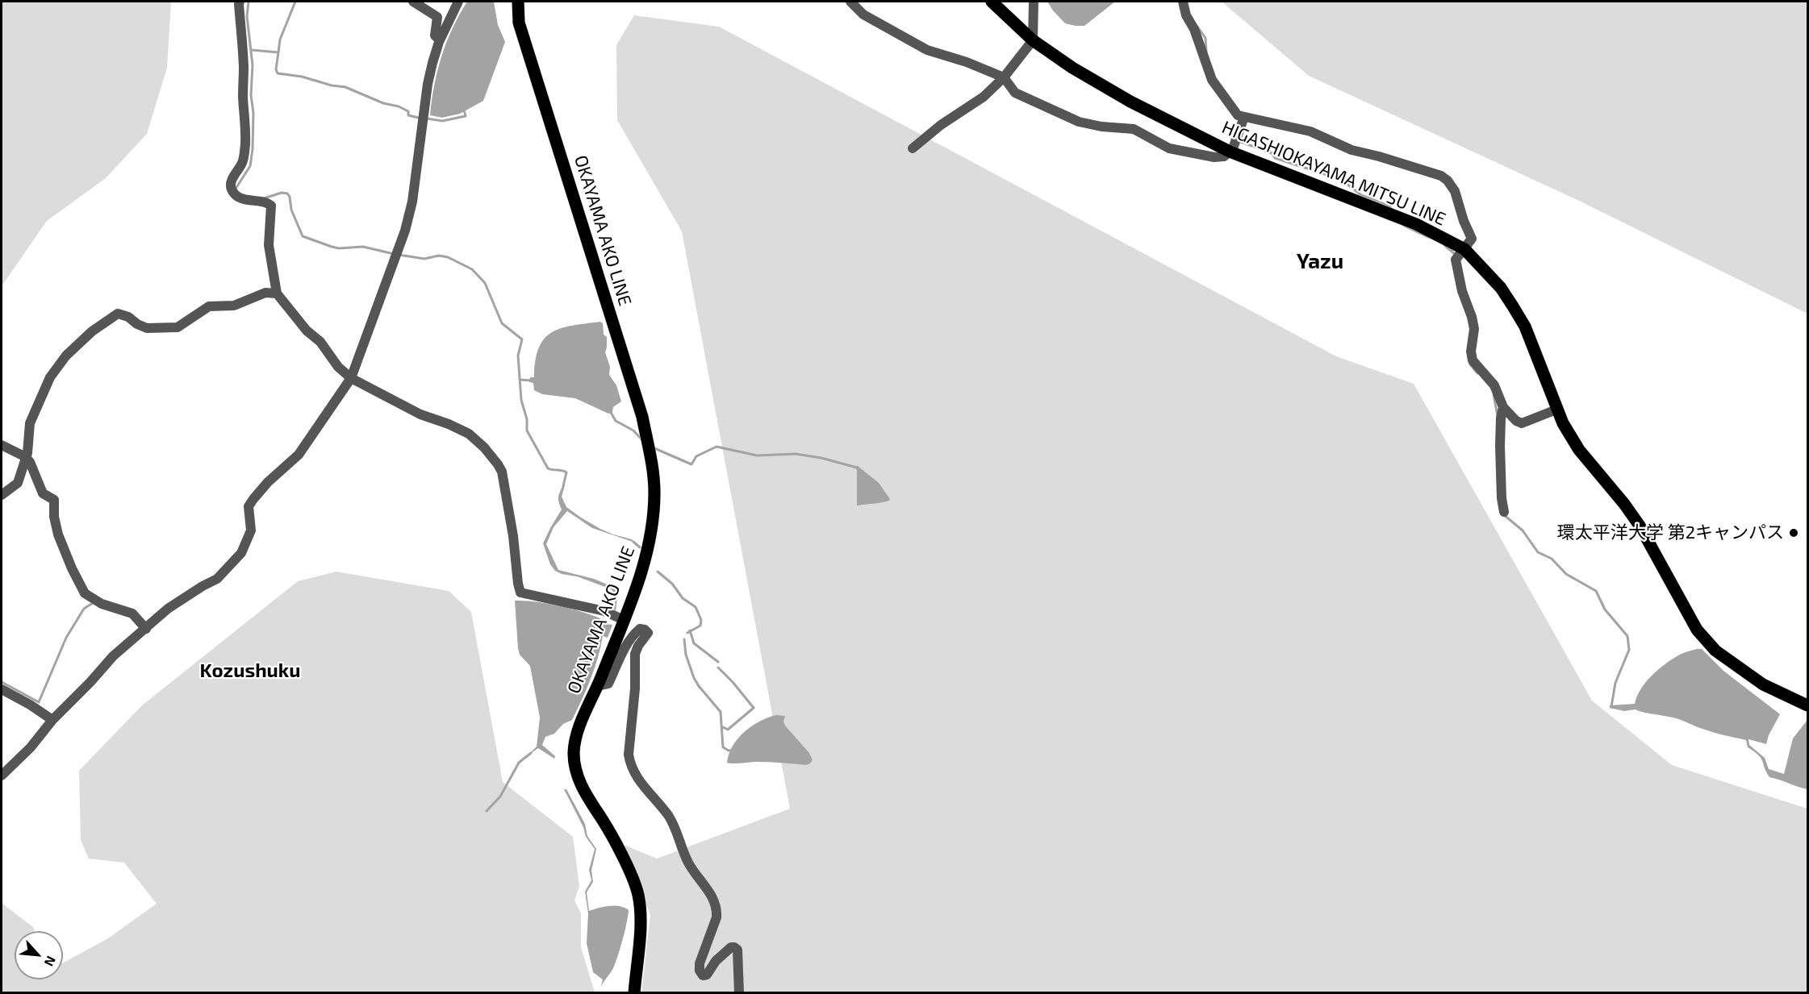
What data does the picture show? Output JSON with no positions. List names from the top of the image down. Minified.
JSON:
{"streets":{"main road":["HIGASHIOKAYAMA MITSU LINE","OKAYAMA AKO LINE"]},"districts":["Yazu","Kozushuku"],"places":["環太平洋大学 第2キャンパス"],"north":"bottom right"}
